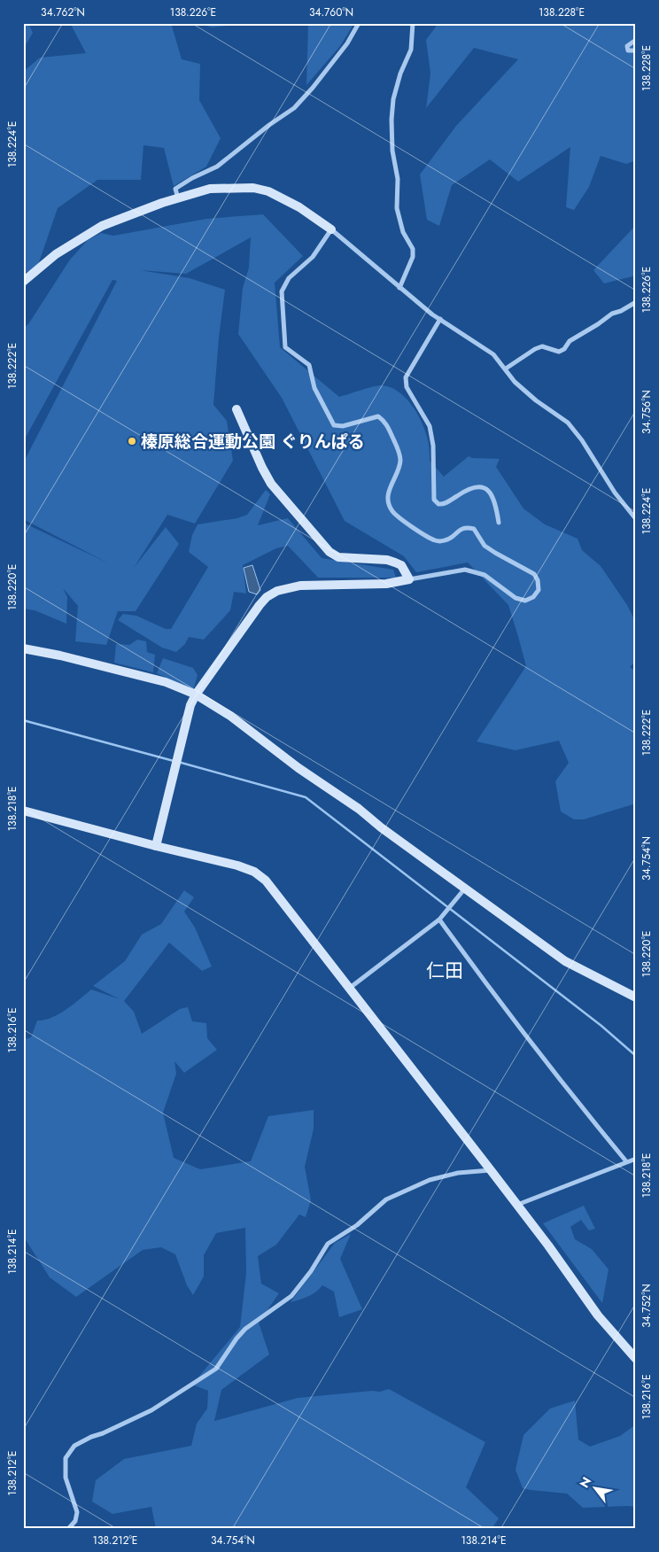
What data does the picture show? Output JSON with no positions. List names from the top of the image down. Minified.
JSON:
{"districts":["仁田"],"places":["榛原総合運動公園 ぐりんぱる"],"north":"top left","coordinates":["34.762°N","138.226°E","34.760°N","138.228°E","138.224°E","138.222°E","34.756°N","138.220°E","138.218°E","34.754°N","138.216°E","138.214°E","34.752°N","138.212°E"]}
